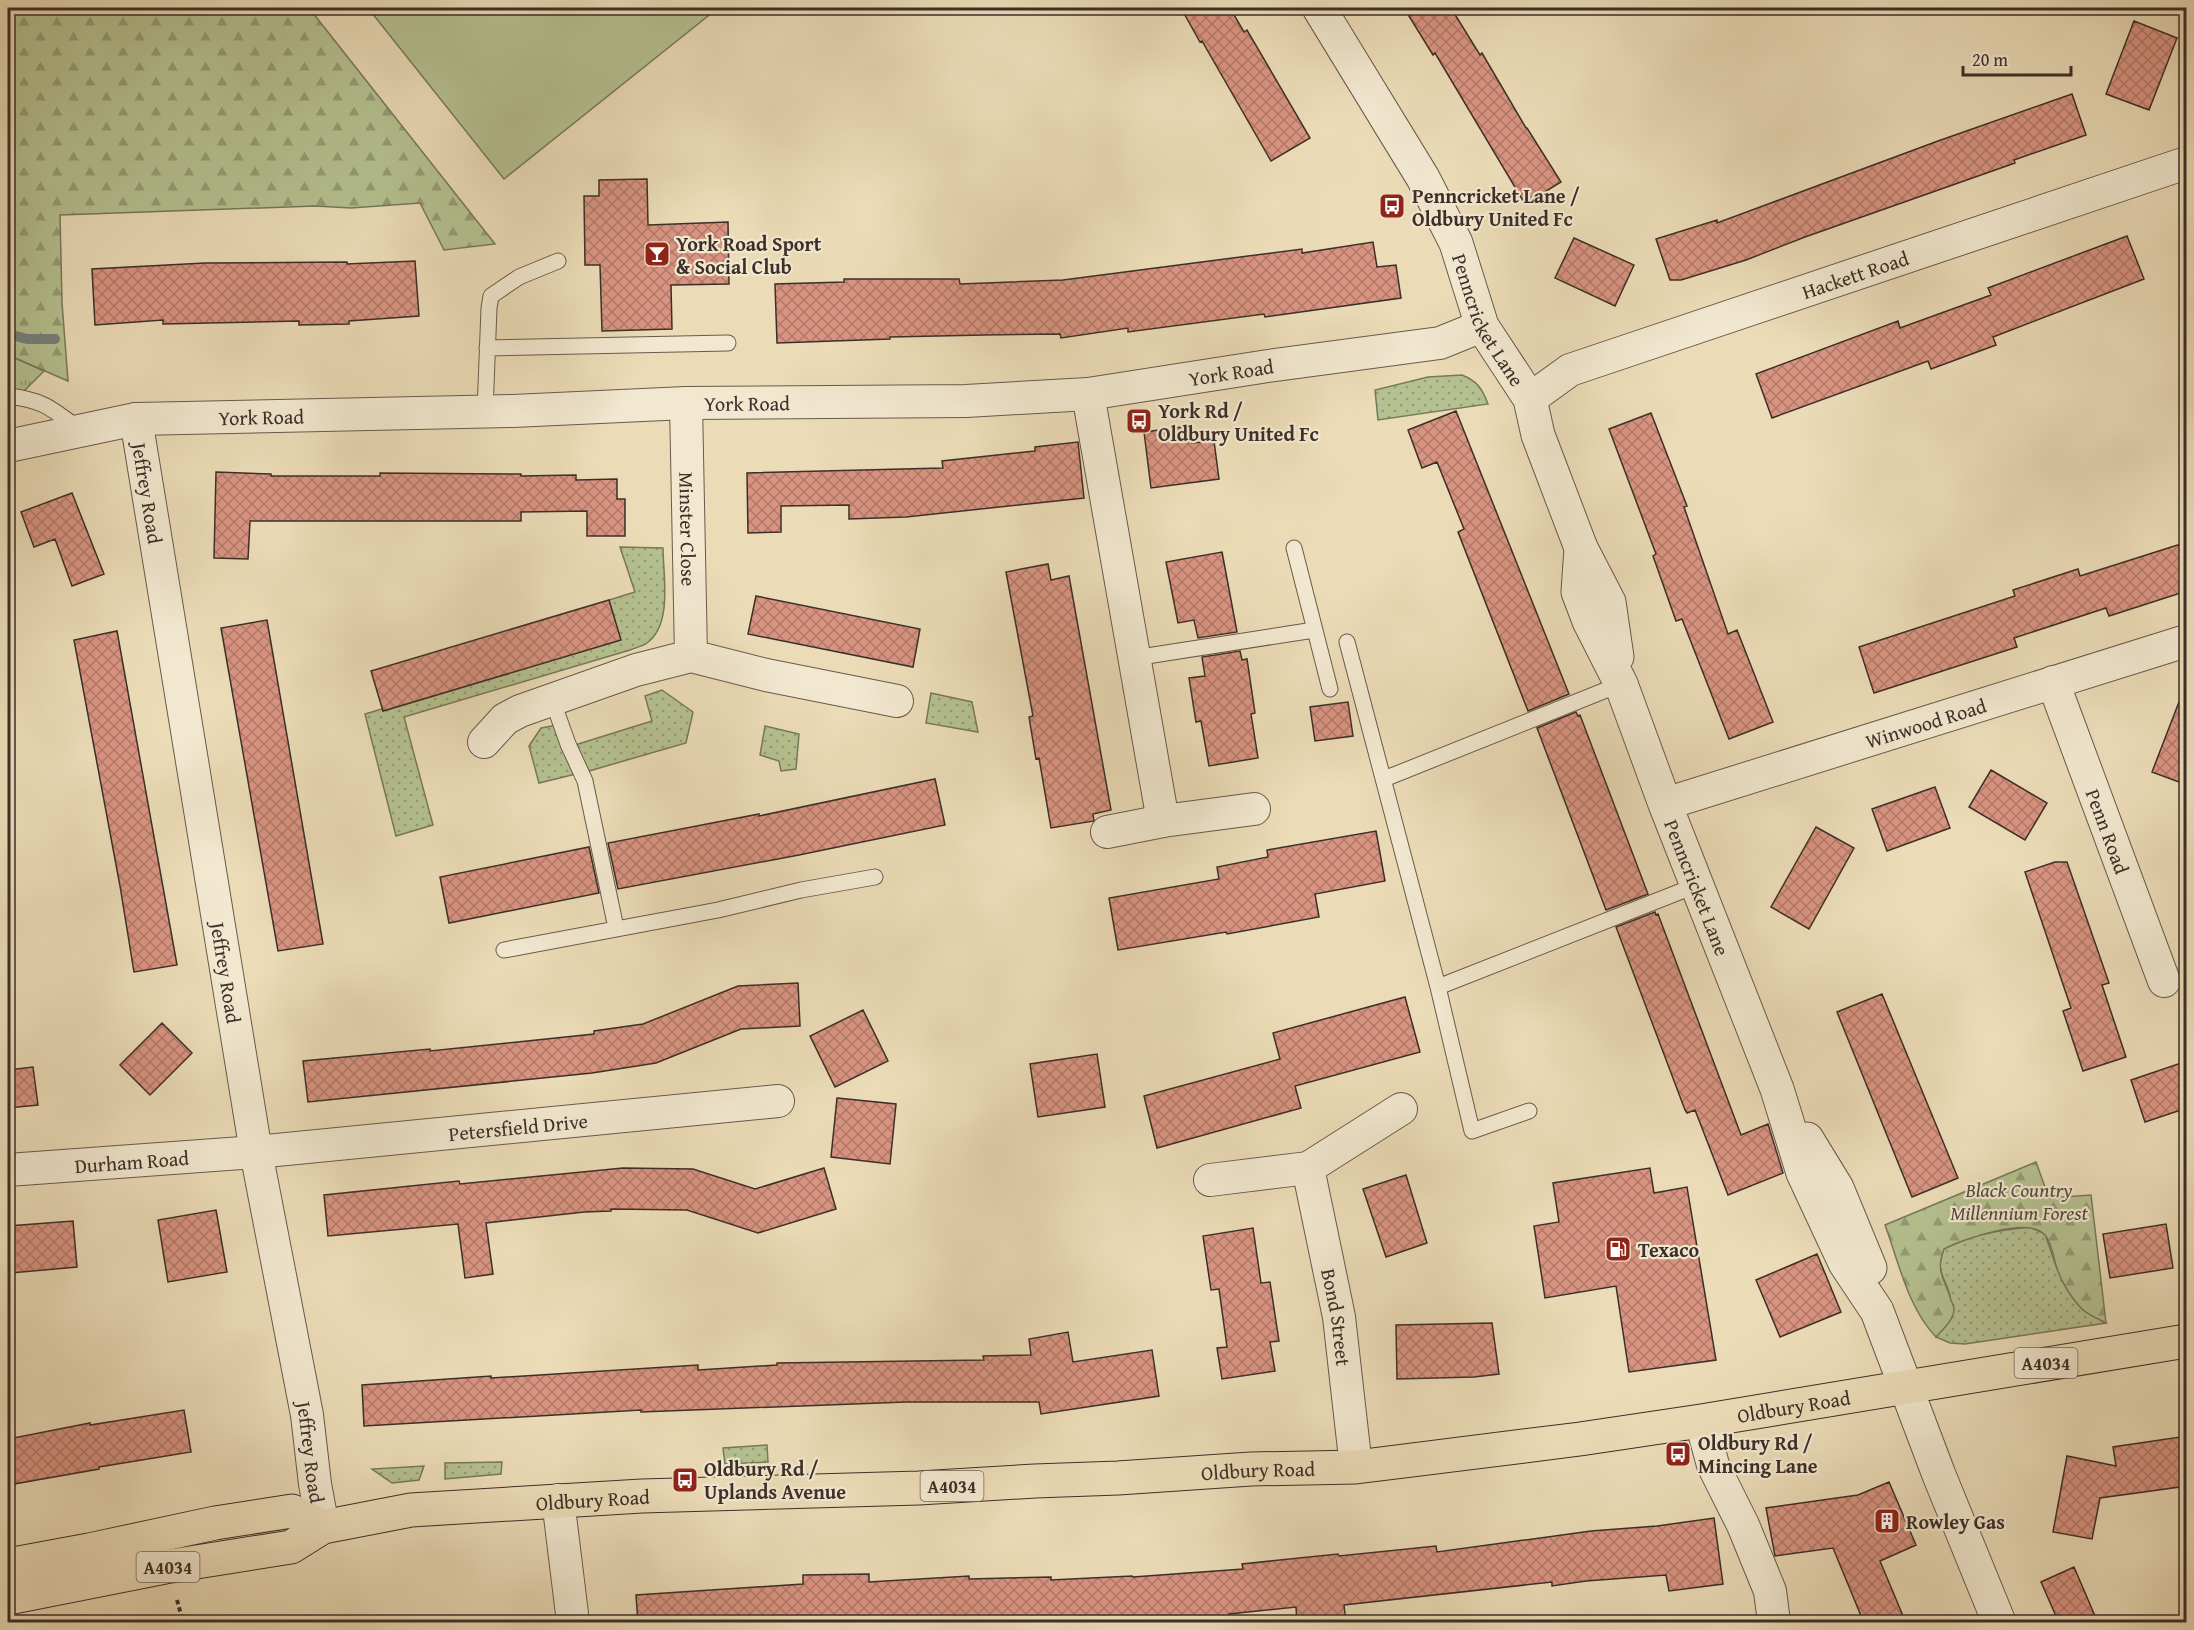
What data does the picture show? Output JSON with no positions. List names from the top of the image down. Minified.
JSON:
{"streets":{"main road":["A4034","Oldbury Road"],"street":["Hackett Road","Penncricket Lane","York Road","Jeffrey Road","Minster Close","Winwood Road","Penn Road","Petersfield Drive","Durham Road","Bond Street"]},"crossings":[["Hackett Road","Penncricket Lane"],["Penncricket Lane","York Road"],["Penncricket Lane","Winwood Road"],["Penncricket Lane","Oldbury Road"],["York Road","Jeffrey Road"],["York Road","Minster Close"],["Jeffrey Road","Petersfield Drive"],["Jeffrey Road","Durham Road"],["Jeffrey Road","A4034"],["Jeffrey Road","Oldbury Road"],["Winwood Road","Penn Road"],["Petersfield Drive","Durham Road"],["Bond Street","Oldbury Road"],["A4034","Oldbury Road"]],"parks":["Black Country Millennium Forest"],"places":{"bus stop":["Penncricket Lane / Oldbury United Fc","York Rd / Oldbury United Fc","Oldbury Rd / Mincing Lane","Oldbury Rd / Uplands Avenue"],"bar":["York Road Sport & Social Club"],"fuel station":["Texaco"],"building":["Rowley Gas"]},"scale_bar":"20 m"}
